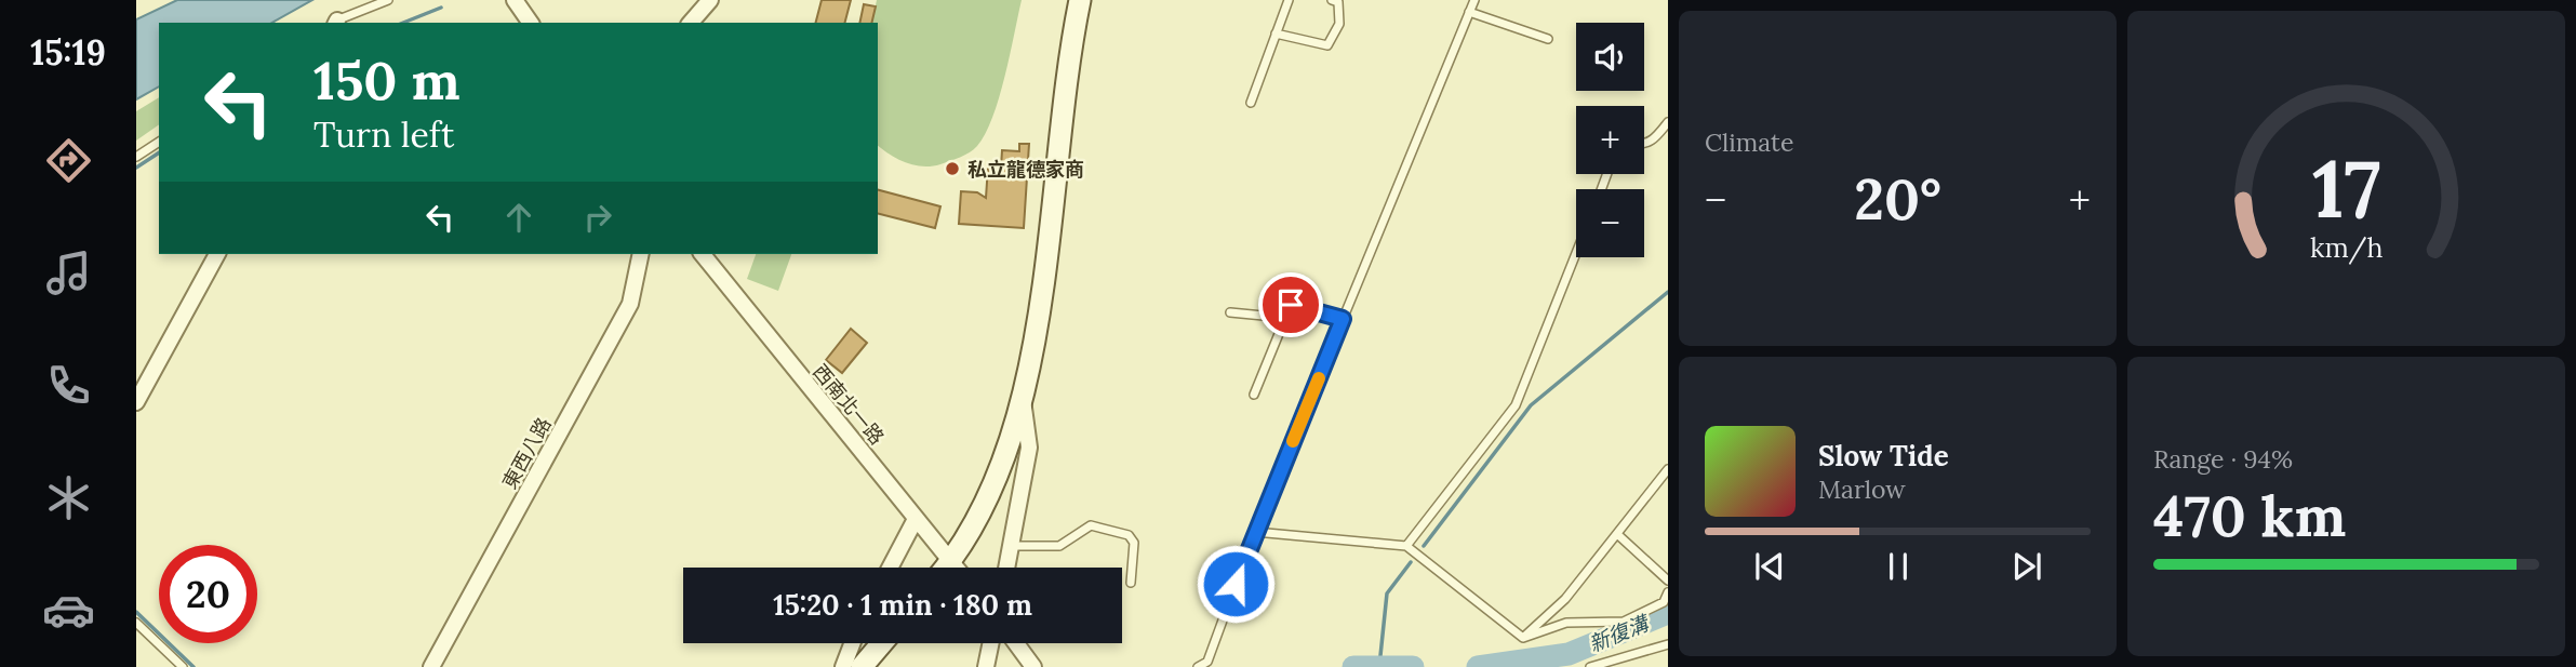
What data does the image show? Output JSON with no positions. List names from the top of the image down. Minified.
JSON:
{"streets":{"street":["西南北一路","東西八路"]},"water":["新復溝"],"places":["私立龍德家商"],"page":{"tabs":"15:19","tile":["Climate",["Range · 94%","470 km"]],"map_buttons":["+","−"],"turn":["150 m","Turn left"],"heat":["−","20°","+"],"song":["Slow Tide","Marlow"],"limit":"20","trip":"15:20 · 1 min · 180 m","gauge":["17","km/h"]}}
